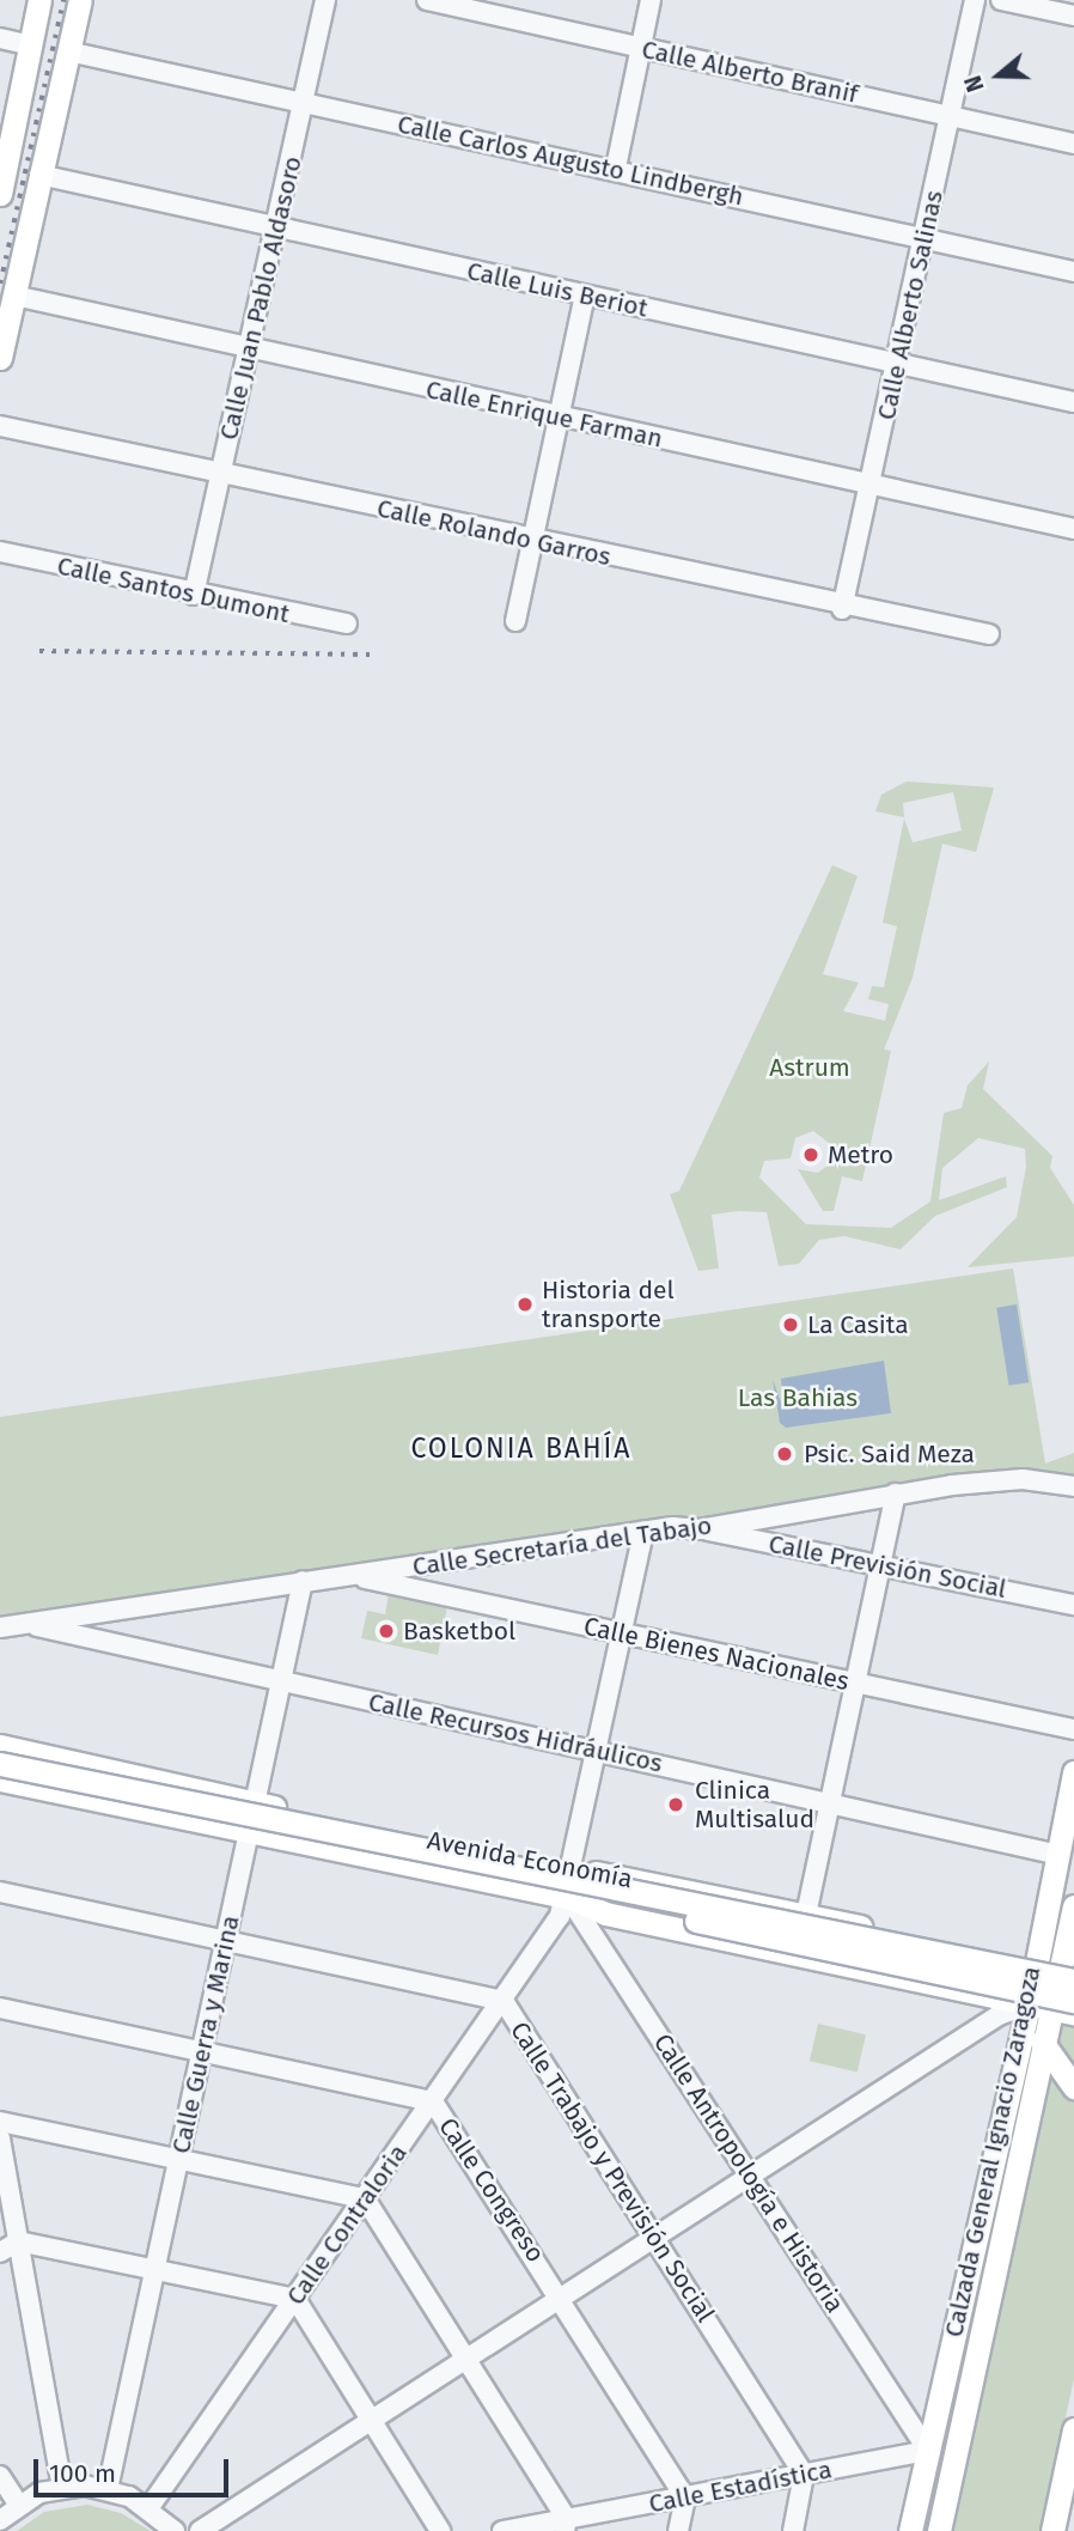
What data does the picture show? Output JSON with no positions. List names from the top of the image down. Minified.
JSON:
{"streets":{"main road":["Avenida Economía","Calzada General Ignacio Zaragoza"],"street":["Calle Alberto Branif","Calle Carlos Augusto Lindbergh","Calle Luis Beriot","Calle Juan Pablo Aldasoro","Calle Alberto Salinas","Calle Enrique Farman","Calle Rolando Garros","Calle Santos Dumont","Calle Secretaría del Tabajo","Calle Previsión Social","Calle Bienes Nacionales","Calle Recursos Hidráulicos","Calle Guerra y Marina","Calle Trabajo y Previsión Social","Calle Antropología e Historia","Calle Congreso","Calle Contraloria","Calle Estadística"]},"crossings":[["Calle Alberto Branif","Calle Alberto Salinas"],["Calle Carlos Augusto Lindbergh","Calle Juan Pablo Aldasoro"],["Calle Carlos Augusto Lindbergh","Calle Alberto Salinas"],["Calle Luis Beriot","Calle Juan Pablo Aldasoro"],["Calle Luis Beriot","Calle Alberto Salinas"],["Calle Juan Pablo Aldasoro","Calle Enrique Farman"],["Calle Juan Pablo Aldasoro","Calle Rolando Garros"],["Calle Juan Pablo Aldasoro","Calle Santos Dumont"],["Calle Alberto Salinas","Calle Enrique Farman"],["Calle Alberto Salinas","Calle Rolando Garros"],["Calle Secretaría del Tabajo","Calle Previsión Social"],["Calle Secretaría del Tabajo","Calle Bienes Nacionales"],["Calle Secretaría del Tabajo","Calle Recursos Hidráulicos"],["Calle Secretaría del Tabajo","Calle Guerra y Marina"],["Calle Recursos Hidráulicos","Calle Guerra y Marina"],["Calle Recursos Hidráulicos","Calzada General Ignacio Zaragoza"],["Avenida Economía","Calle Guerra y Marina"],["Avenida Economía","Calzada General Ignacio Zaragoza"],["Avenida Economía","Calle Antropología e Historia"],["Avenida Economía","Calle Contraloria"],["Calle Guerra y Marina","Calle Trabajo y Previsión Social"],["Calle Guerra y Marina","Calle Congreso"],["Calzada General Ignacio Zaragoza","Calle Antropología e Historia"],["Calzada General Ignacio Zaragoza","Calle Estadística"],["Calle Trabajo y Previsión Social","Calle Contraloria"],["Calle Trabajo y Previsión Social","Calle Estadística"],["Calle Antropología e Historia","Calle Contraloria"],["Calle Antropología e Historia","Calle Estadística"],["Calle Congreso","Calle Contraloria"],["Calle Congreso","Calle Estadística"]],"districts":["COLONIA BAHÍA"],"parks":["Astrum","Las Bahias"],"places":["Metro","Historia del transporte","La Casita","Psic. Said Meza","Basketbol","Clinica Multisalud"],"scale_bar":"100 m","north":"left"}
